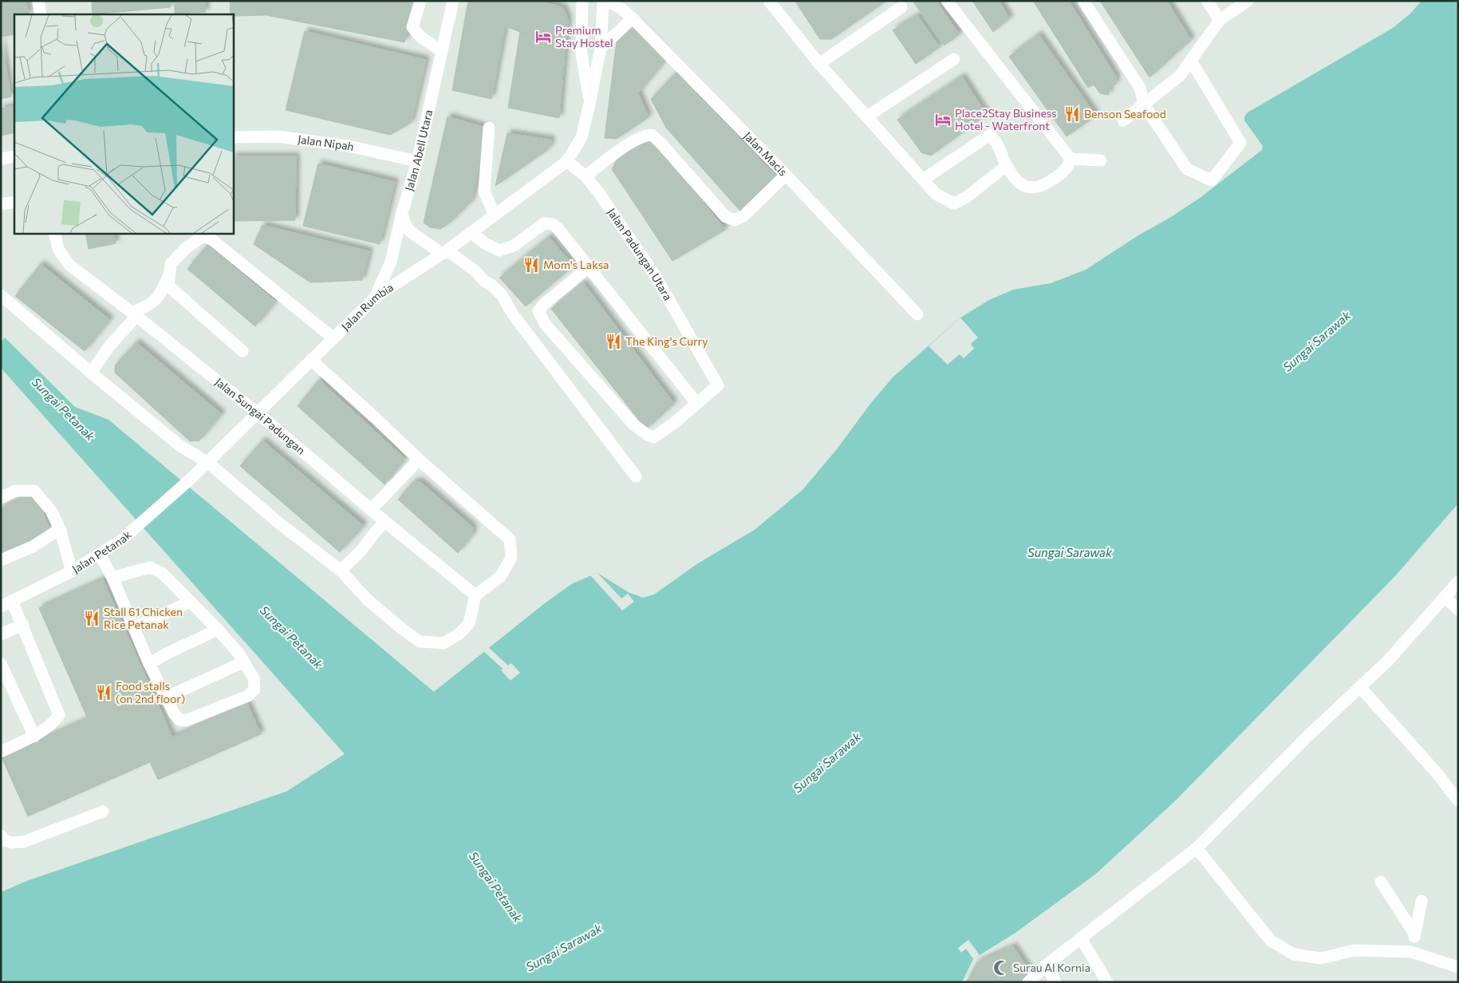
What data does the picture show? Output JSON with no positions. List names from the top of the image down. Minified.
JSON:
{"streets":{"street":["Jalan Nipah","Jalan Abell Utara","Jalan Macis","Jalan Padungan Utara","Jalan Rumbia","Jalan Sungai Padungan","Jalan Petanak"]},"crossings":[["Jalan Nipah","Jalan Abell Utara"],["Jalan Abell Utara","Jalan Rumbia"],["Jalan Padungan Utara","Jalan Rumbia"],["Jalan Rumbia","Jalan Sungai Padungan"],["Jalan Rumbia","Jalan Petanak"]],"water":["Sungai Sarawak","Sungai Petanak"],"places":{"hotel":["Premium Stay Hostel","Place2Stay Business Hotel - Waterfront"],"restaurant":["Benson Seafood","Mom's Laksa","The King's Curry","Stall 61 Chicken Rice Petanak","Food stalls (on 2nd floor)"],"mosque":["Surau Al Kornia"]}}
